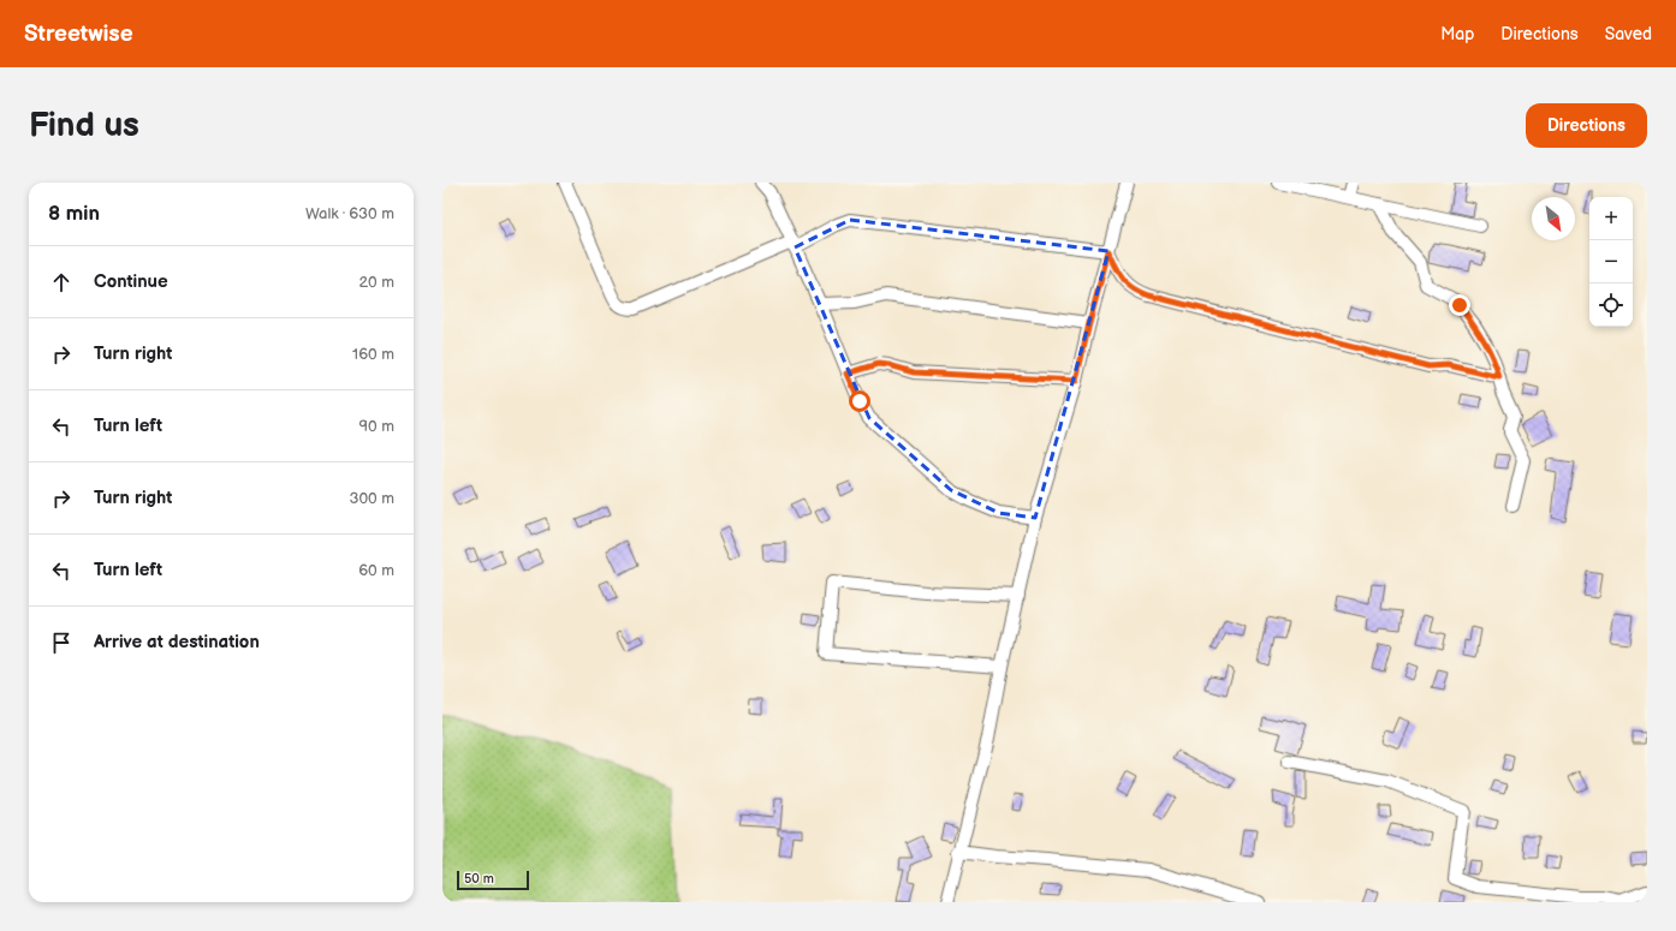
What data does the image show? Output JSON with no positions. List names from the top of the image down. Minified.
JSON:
{"scale_bar":"50 m","north":"bottom right","page":{"header":"Streetwise","nav":["Map","Directions","Saved"],"buttons":"Directions","title":"Find us","heading":["8 min","Walk · 630 m"],"map_buttons":["+","−"],"list":[["Continue","20 m"],["Turn right","160 m"],["Turn left","90 m"],["Turn right","300 m"],["Turn left","60 m"],"Arrive at destination"],"scale":"50 m"}}
